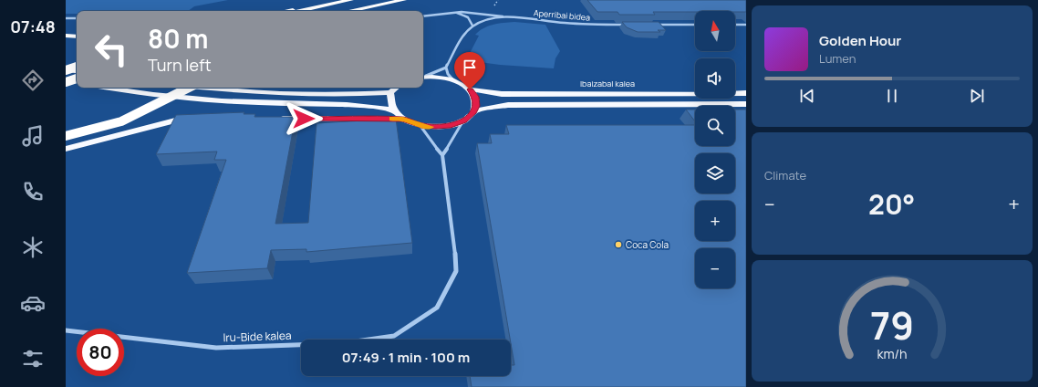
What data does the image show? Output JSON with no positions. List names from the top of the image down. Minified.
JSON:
{"streets":{"highway":["Ibaizabal kalea"],"street":["Aperribai bidea","Iru-Bide kalea"]},"places":["Coca Cola"],"north":"top","page":{"tabs":"07:48","map_buttons":["+","−"],"turn":["80 m","Turn left"],"song":["Golden Hour","Lumen"],"tile":"Climate","heat":["−","20°","+"],"limit":"80","trip":"07:49 · 1 min · 100 m","gauge":["79","km/h"]}}
